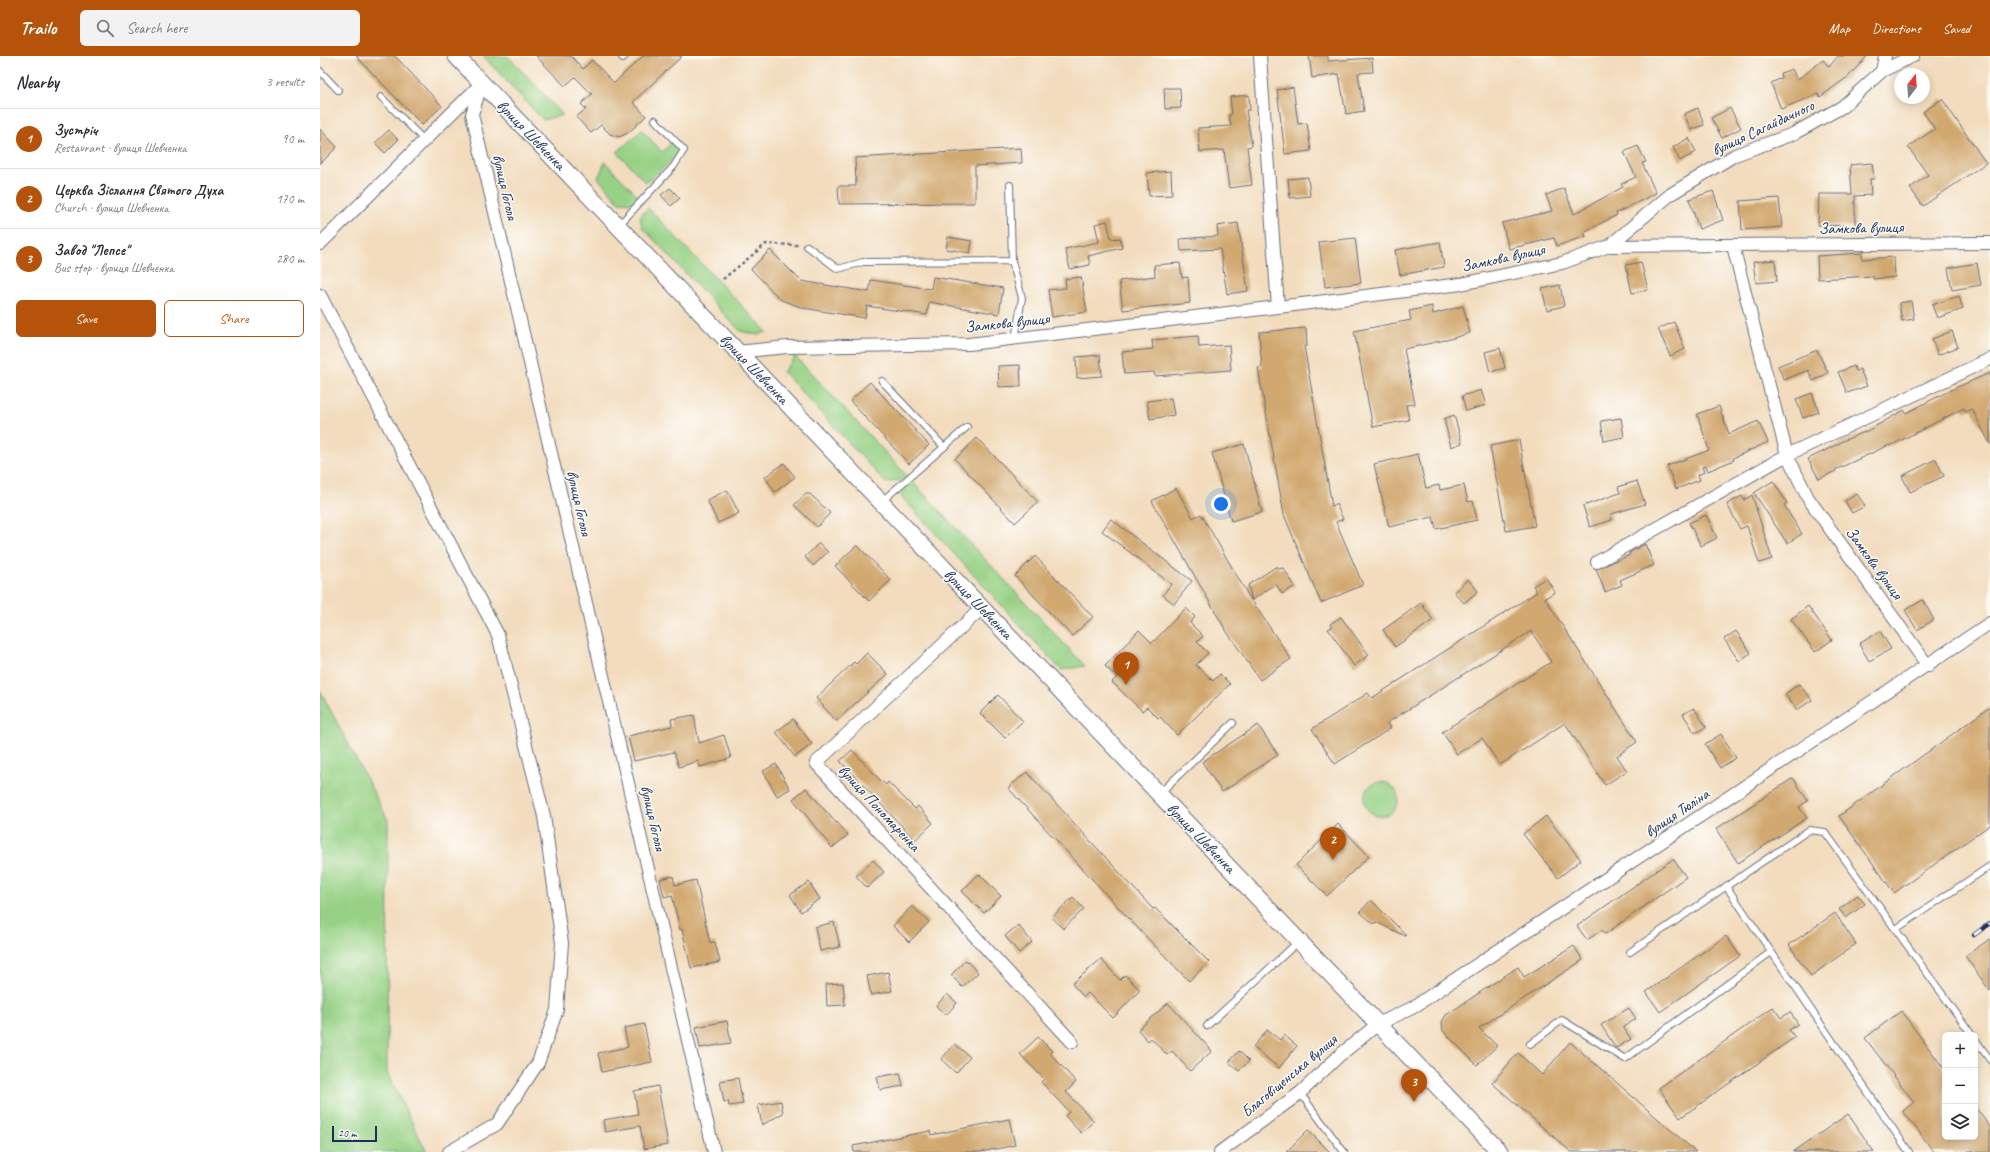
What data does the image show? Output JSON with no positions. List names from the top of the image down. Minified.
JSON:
{"streets":{"main road":["вулиця Шевченка"],"street":["вулиця Сагайдачного","вулиця Гоголя","Замкова вулиця","вулиця Пономаренка","вулиця Тюліна","Благовіщенська вулиця"]},"crossings":[["вулиця Сагайдачного","Замкова вулиця"],["вулиця Шевченка","вулиця Гоголя"],["вулиця Шевченка","Замкова вулиця"],["вулиця Шевченка","вулиця Пономаренка"],["вулиця Шевченка","вулиця Тюліна"],["вулиця Шевченка","Благовіщенська вулиця"],["Замкова вулиця","вулиця Тюліна"],["вулиця Тюліна","Благовіщенська вулиця"]],"scale_bar":"20 m","north":"top","page":{"header":"Trailo","search":"Search here","nav":["Map","Directions","Saved"],"heading":["Nearby","3 results"],"list":[{"mark":"1","name":"Зустріч","note":"Restaurant · вулиця Шевченка","value":"90 m"},{"mark":"2","name":"Церква Зіслання Святого Духа","note":"Church · вулиця Шевченка","value":"170 m"},{"mark":"3","name":"Завод \"Лепсе\"","note":"Bus stop · вулиця Шевченка","value":"280 m"}],"buttons":["Save","Share"],"pins":["1","2","3"],"map_buttons":["+","−"],"scale":"20 m"}}
